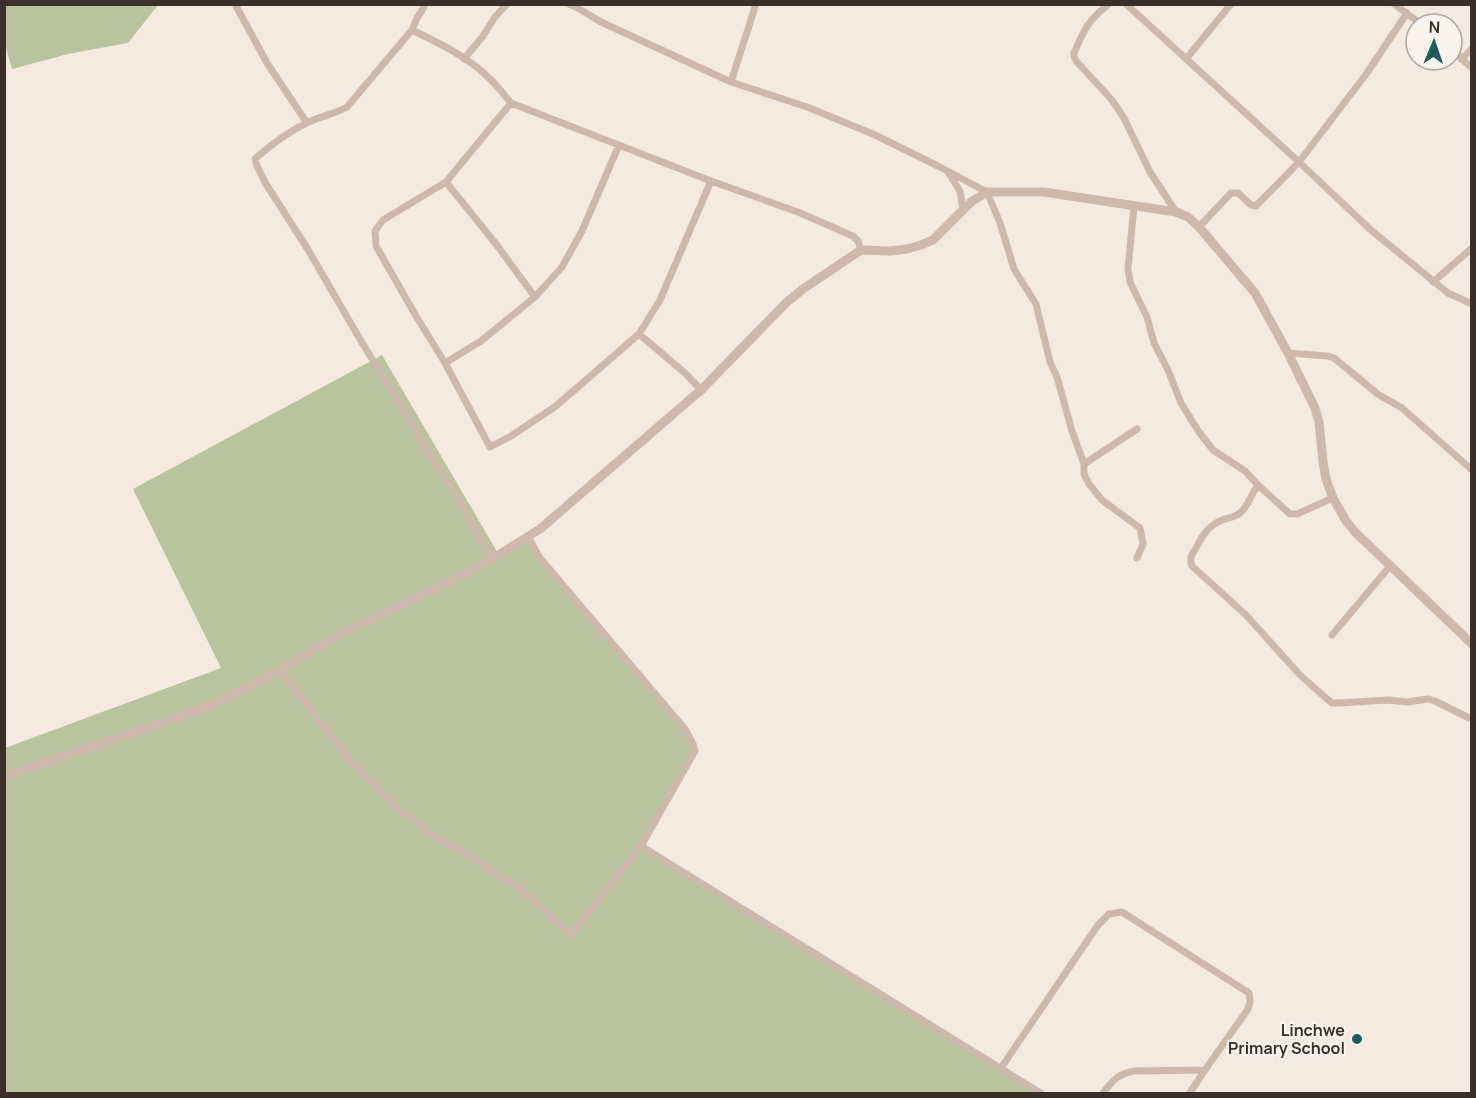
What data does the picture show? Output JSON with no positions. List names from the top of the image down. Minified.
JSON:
{"places":["Linchwe Primary School"],"north":"top"}
